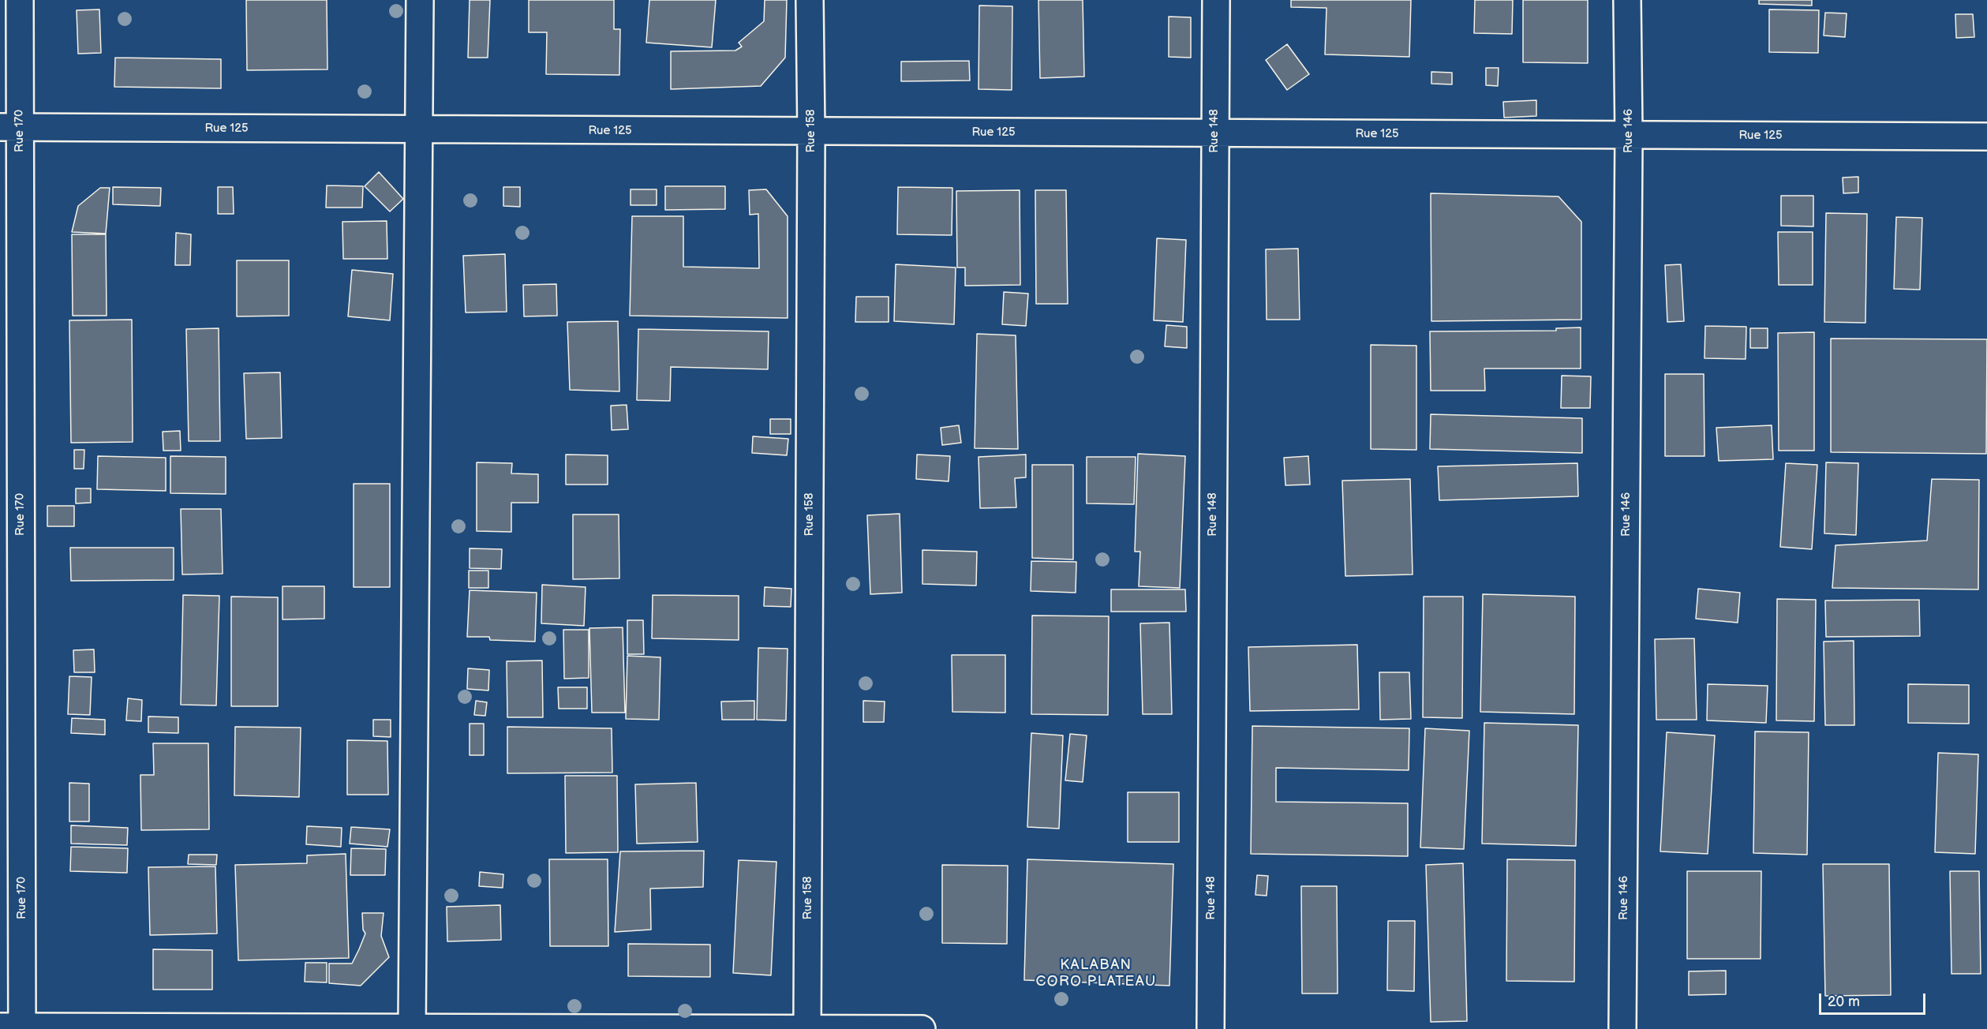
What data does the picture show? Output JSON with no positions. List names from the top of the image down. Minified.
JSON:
{"streets":{"street":["Rue 125","Rue 170","Rue 158","Rue 148","Rue 146"]},"crossings":[["Rue 125","Rue 170"],["Rue 125","Rue 158"],["Rue 125","Rue 148"],["Rue 125","Rue 146"]],"districts":["KALABAN CORO PLATEAU"],"scale_bar":"20 m"}
